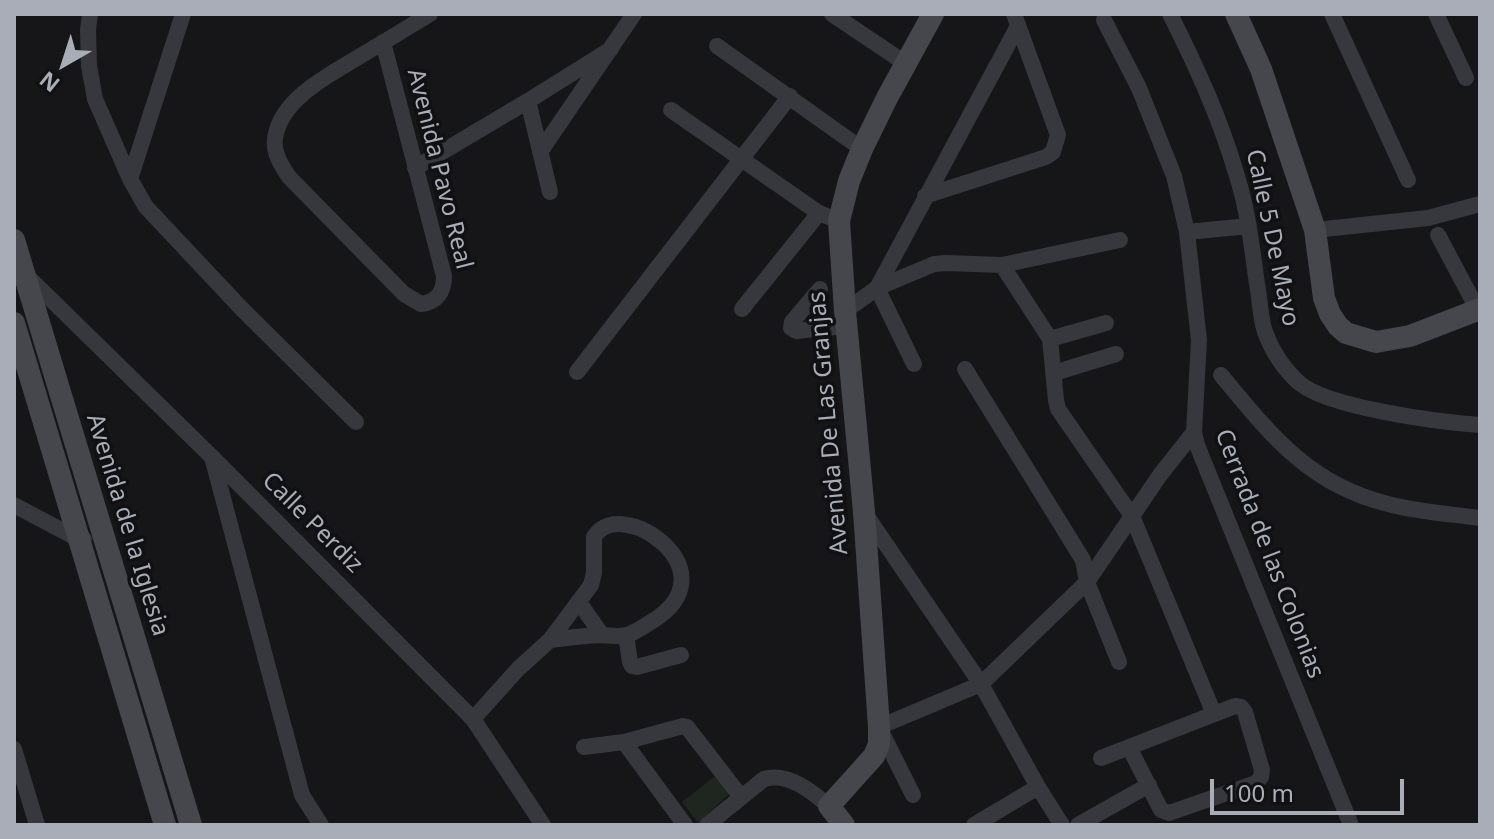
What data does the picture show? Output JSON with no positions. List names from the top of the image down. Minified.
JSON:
{"streets":{"street":["Avenida Pavo Real","Calle 5 De Mayo","Avenida De Las Granjas","Calle Perdiz","Avenida de la Iglesia","Cerrada de las Colonias"]},"crossings":[["Calle Perdiz","Avenida de la Iglesia"]],"scale_bar":"100 m","north":"bottom left"}
